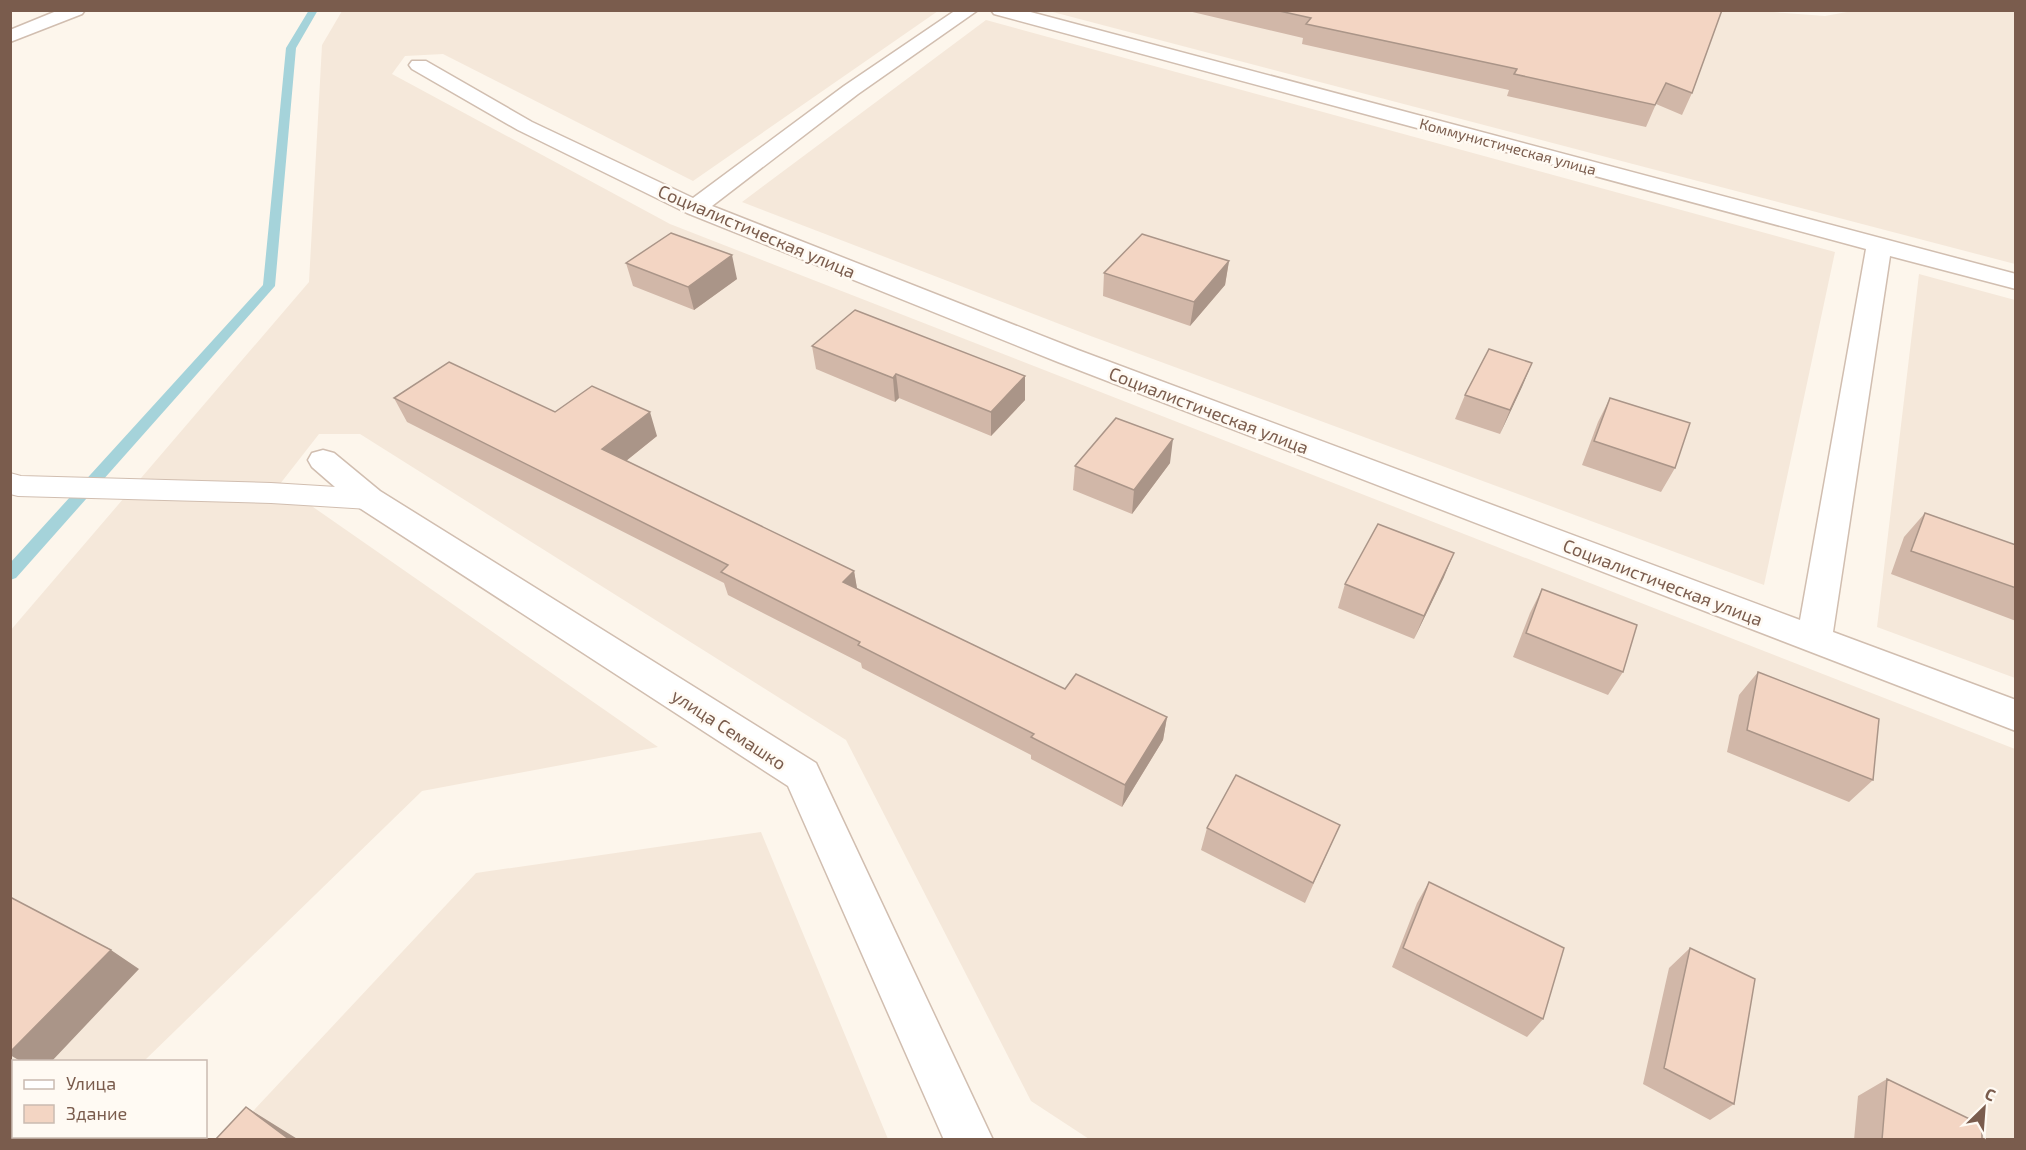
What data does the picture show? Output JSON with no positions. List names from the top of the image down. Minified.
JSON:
{"streets":{"street":["Коммунистическая улица","Социалистическая улица","улица Семашко"]},"legend":["Улица","Здание"],"north":"top right"}
